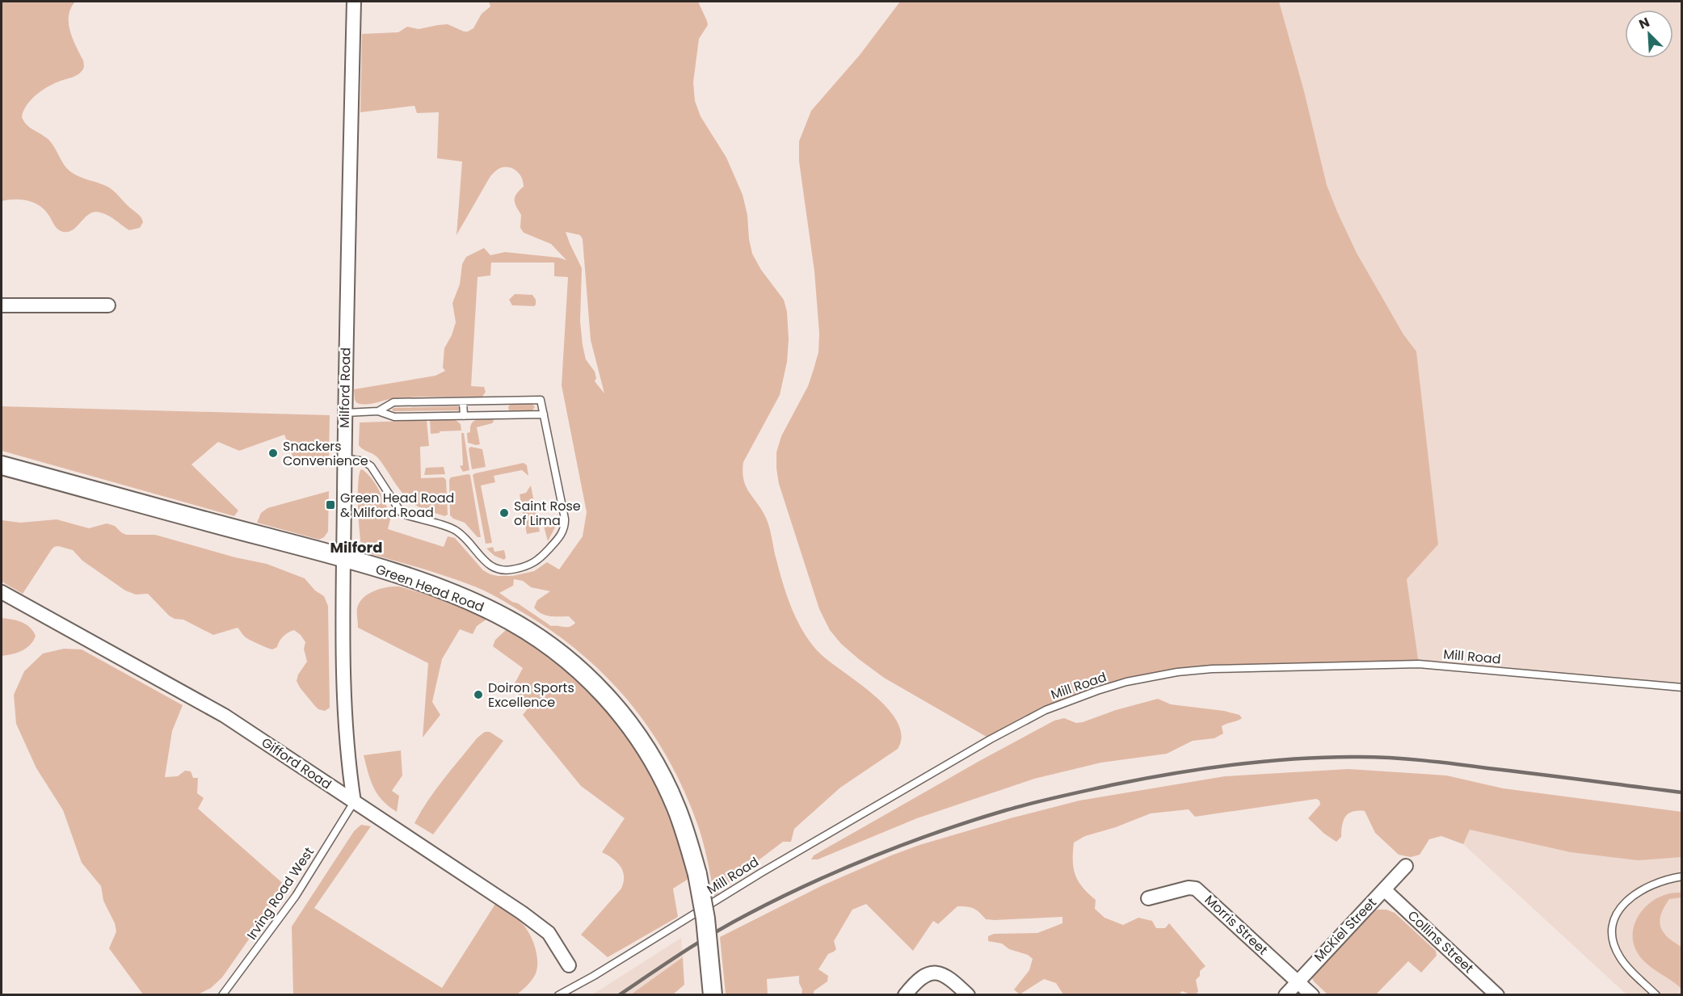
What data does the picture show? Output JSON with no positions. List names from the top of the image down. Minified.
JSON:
{"streets":{"street":["Milford Road","Green Head Road","Gifford Road","Morris Street","McKiel Street","Collins Street"],"lane":["Mill Road","Irving Road West"]},"crossings":[["Milford Road","Green Head Road"],["Milford Road","Gifford Road"],["Milford Road","Irving Road West"],["Gifford Road","Irving Road West"],["Morris Street","McKiel Street"],["McKiel Street","Collins Street"]],"districts":["Milford"],"places":{"other":["Snackers Convenience","Saint Rose of Lima","Doiron Sports Excellence"],"transit":["Green Head Road & Milford Road"]},"north":"top left"}
